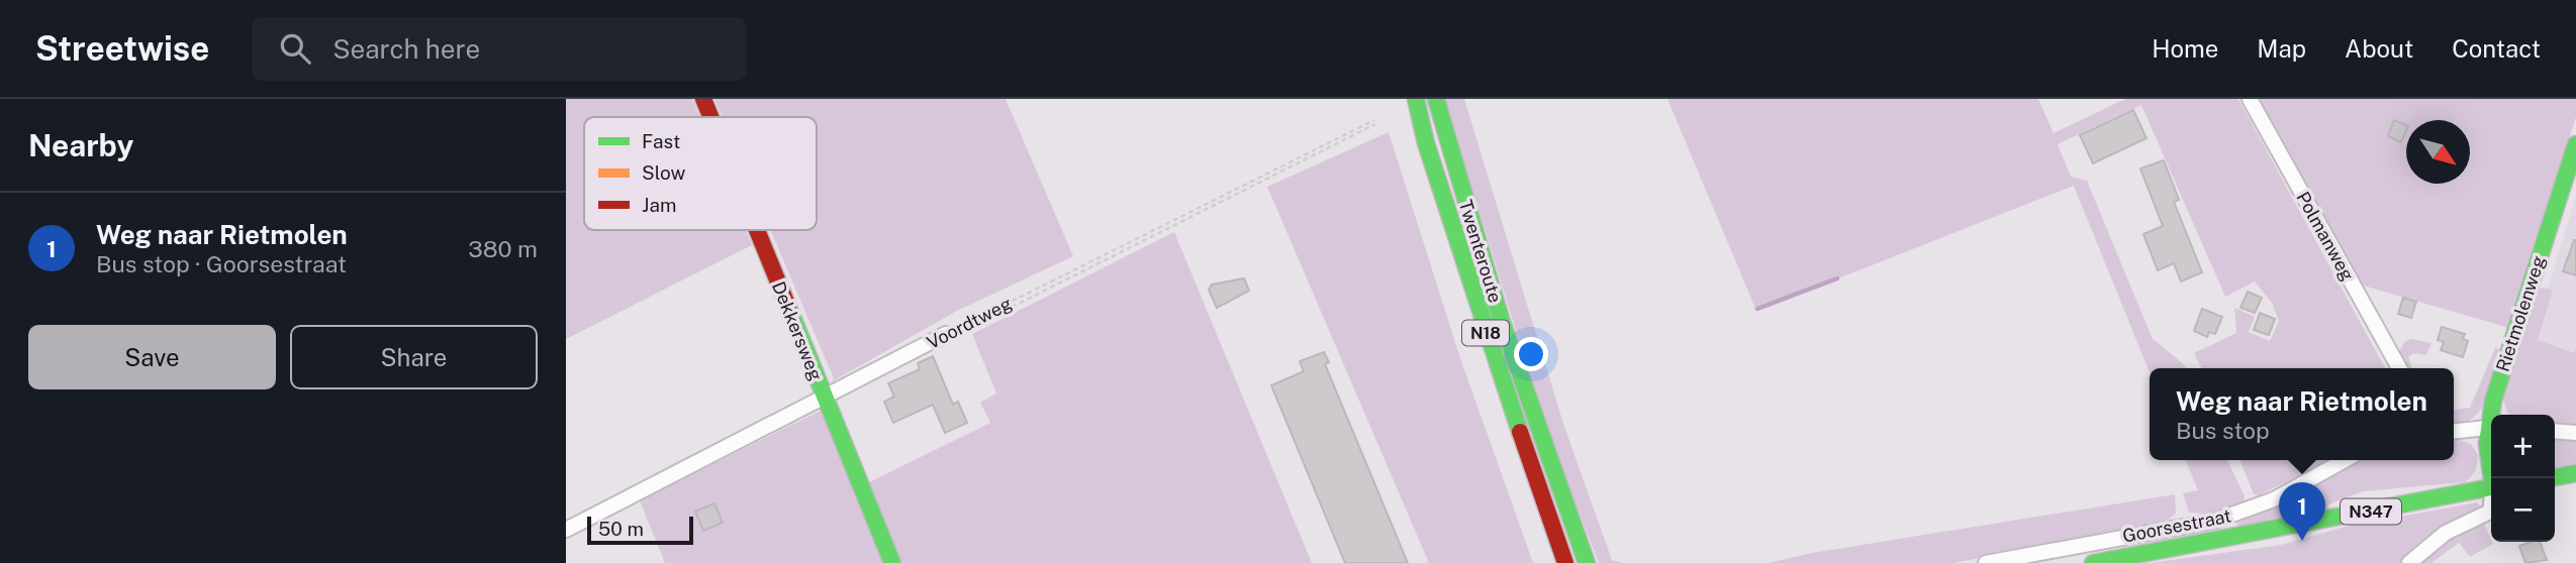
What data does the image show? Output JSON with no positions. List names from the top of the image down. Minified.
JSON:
{"streets":{"main road":["Twenteroute","Rietmolenweg","Dekkersweg","N18","N347","Goorsestraat"],"street":["Polmanweg","Voordtweg"]},"crossings":[["Voordtweg","Dekkersweg"]],"legend":["Fast","Slow","Jam"],"scale_bar":"50 m","north":"bottom right","page":{"header":"Streetwise","search":"Search here","nav":["Home","Map","About","Contact"],"heading":"Nearby","list":[{"mark":"1","name":"Weg naar Rietmolen","note":"Bus stop · Goorsestraat","value":"380 m"}],"buttons":["Save","Share"],"popup":["Weg naar Rietmolen","Bus stop"],"map_buttons":["+","−"],"pins":"1","scale":"50 m"}}
